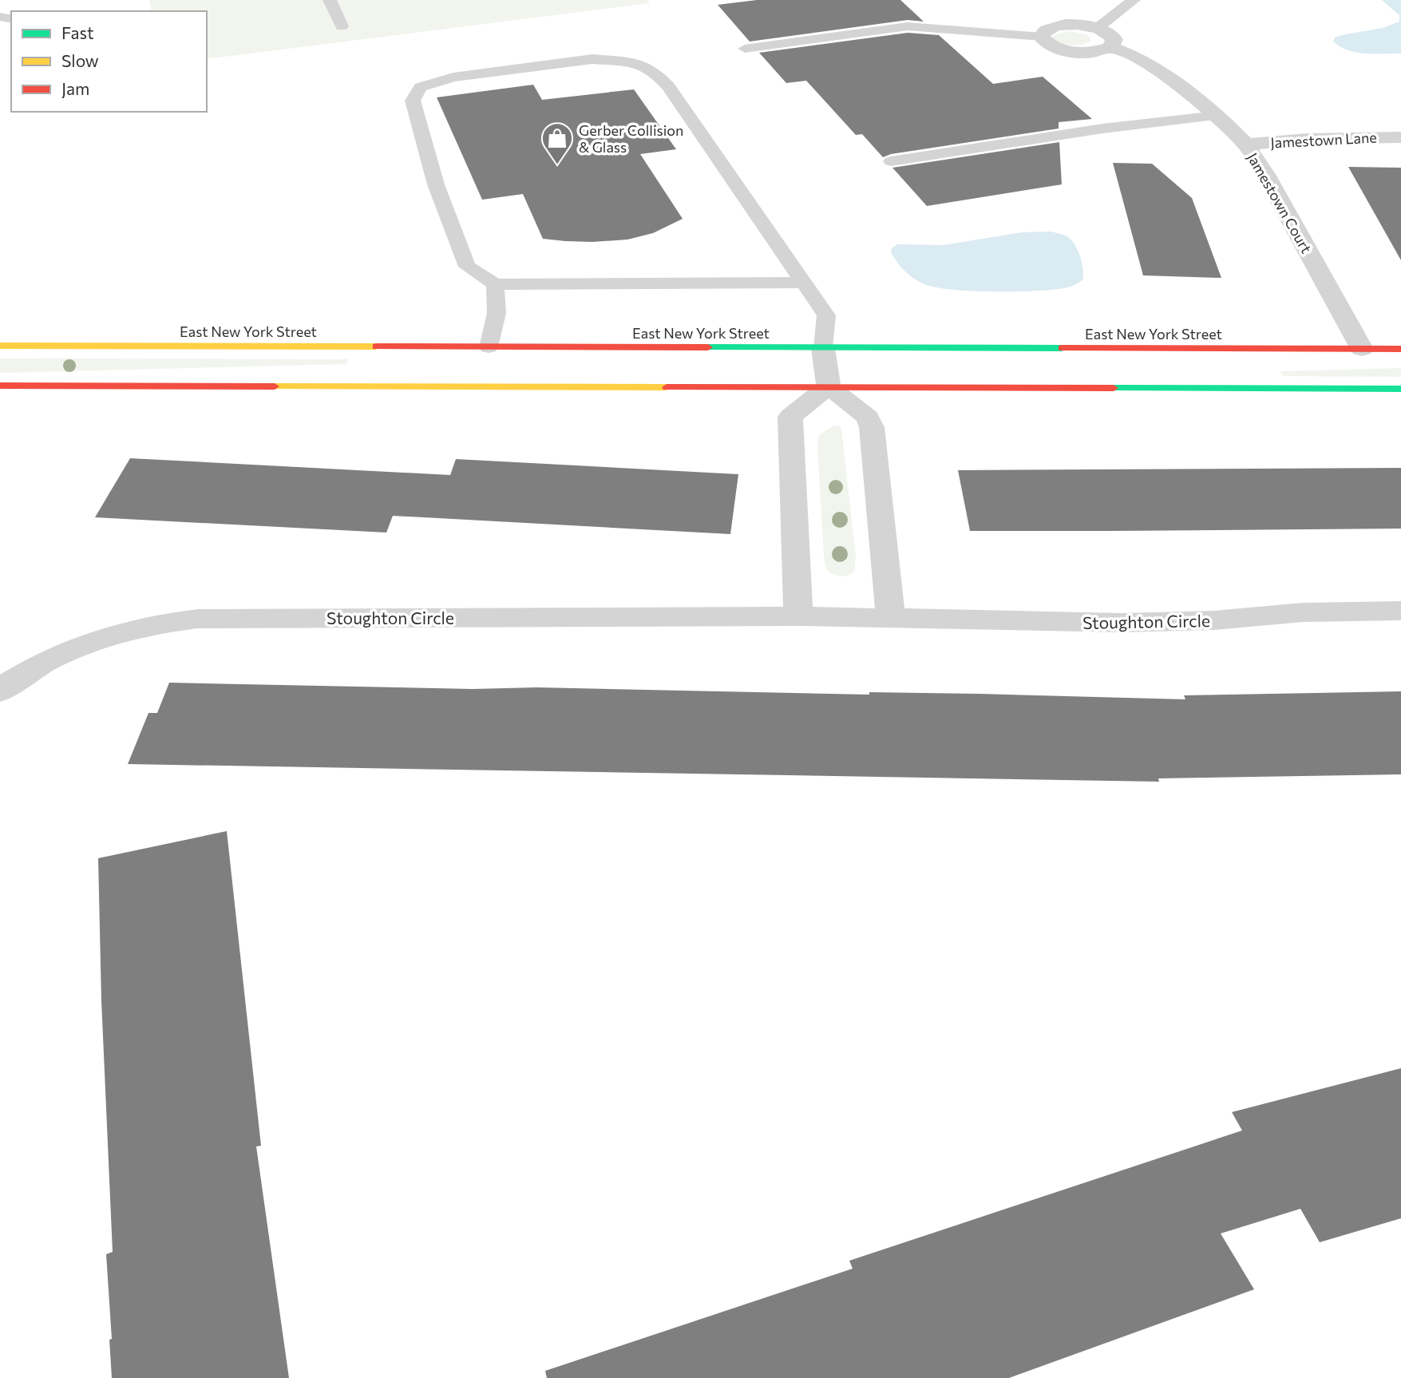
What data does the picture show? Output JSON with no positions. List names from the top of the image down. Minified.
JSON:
{"streets":{"main road":["East New York Street"],"street":["Jamestown Lane","Jamestown Court","Stoughton Circle"]},"crossings":[["Jamestown Lane","Jamestown Court"],["Jamestown Court","East New York Street"]],"places":{"shop":["Gerber Collision & Glass"]},"legend":["Fast","Slow","Jam"]}
